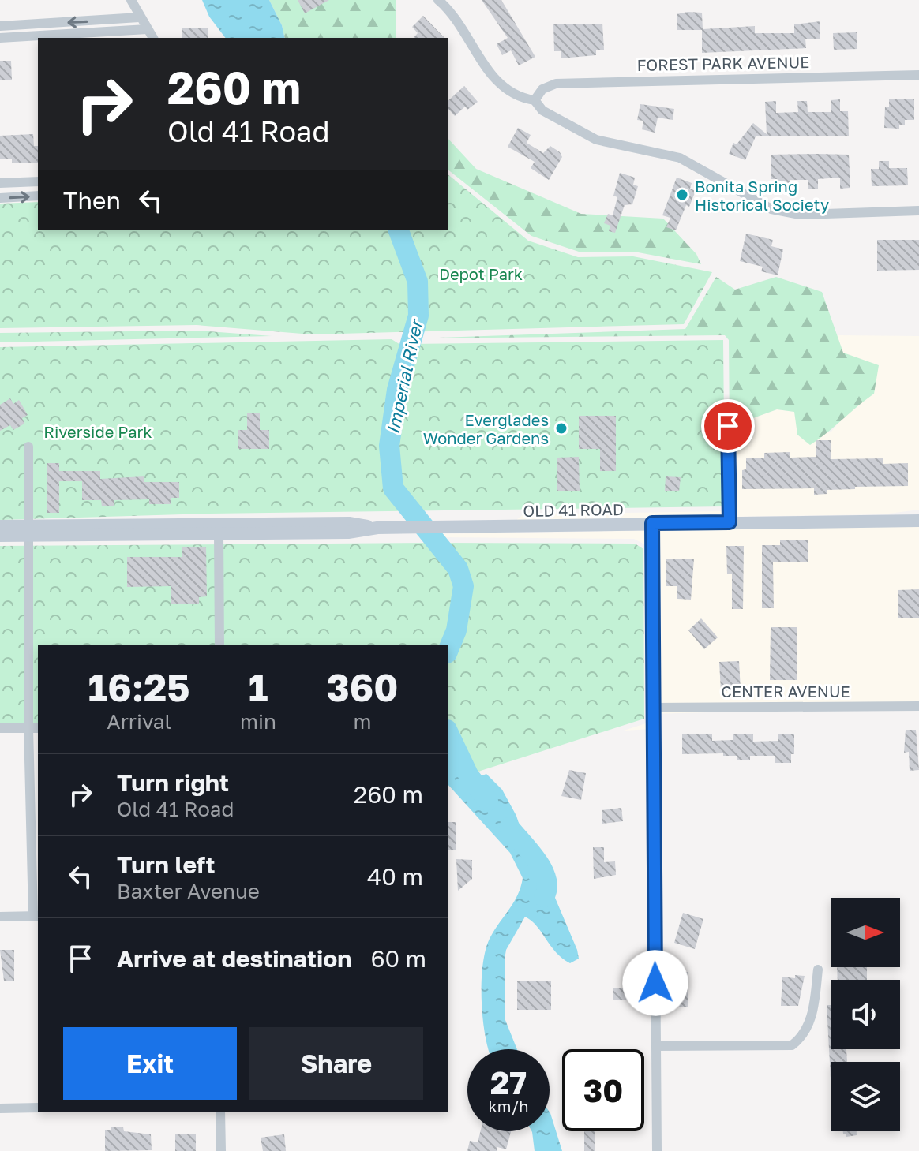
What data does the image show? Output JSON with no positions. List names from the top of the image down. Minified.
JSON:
{"streets":{"street":["FOREST PARK AVENUE","OLD 41 ROAD","CENTER AVENUE"]},"water":["Imperial River"],"parks":["Depot Park","Riverside Park"],"places":["Bonita Spring Historical Society","Everglades Wonder Gardens"],"north":"right","page":{"turn":["260 m","Old 41 Road"],"then":"Then","eta":["16:25","Arrival","1","min","360","m"],"list":[{"name":"Turn right","note":"Old 41 Road","value":"260 m"},{"name":"Turn left","note":"Baxter Avenue","value":"40 m"},{"name":"Arrive at destination","value":"60 m"}],"buttons":["Exit","Share"],"speed":"27 km/h","limit":"30"}}
